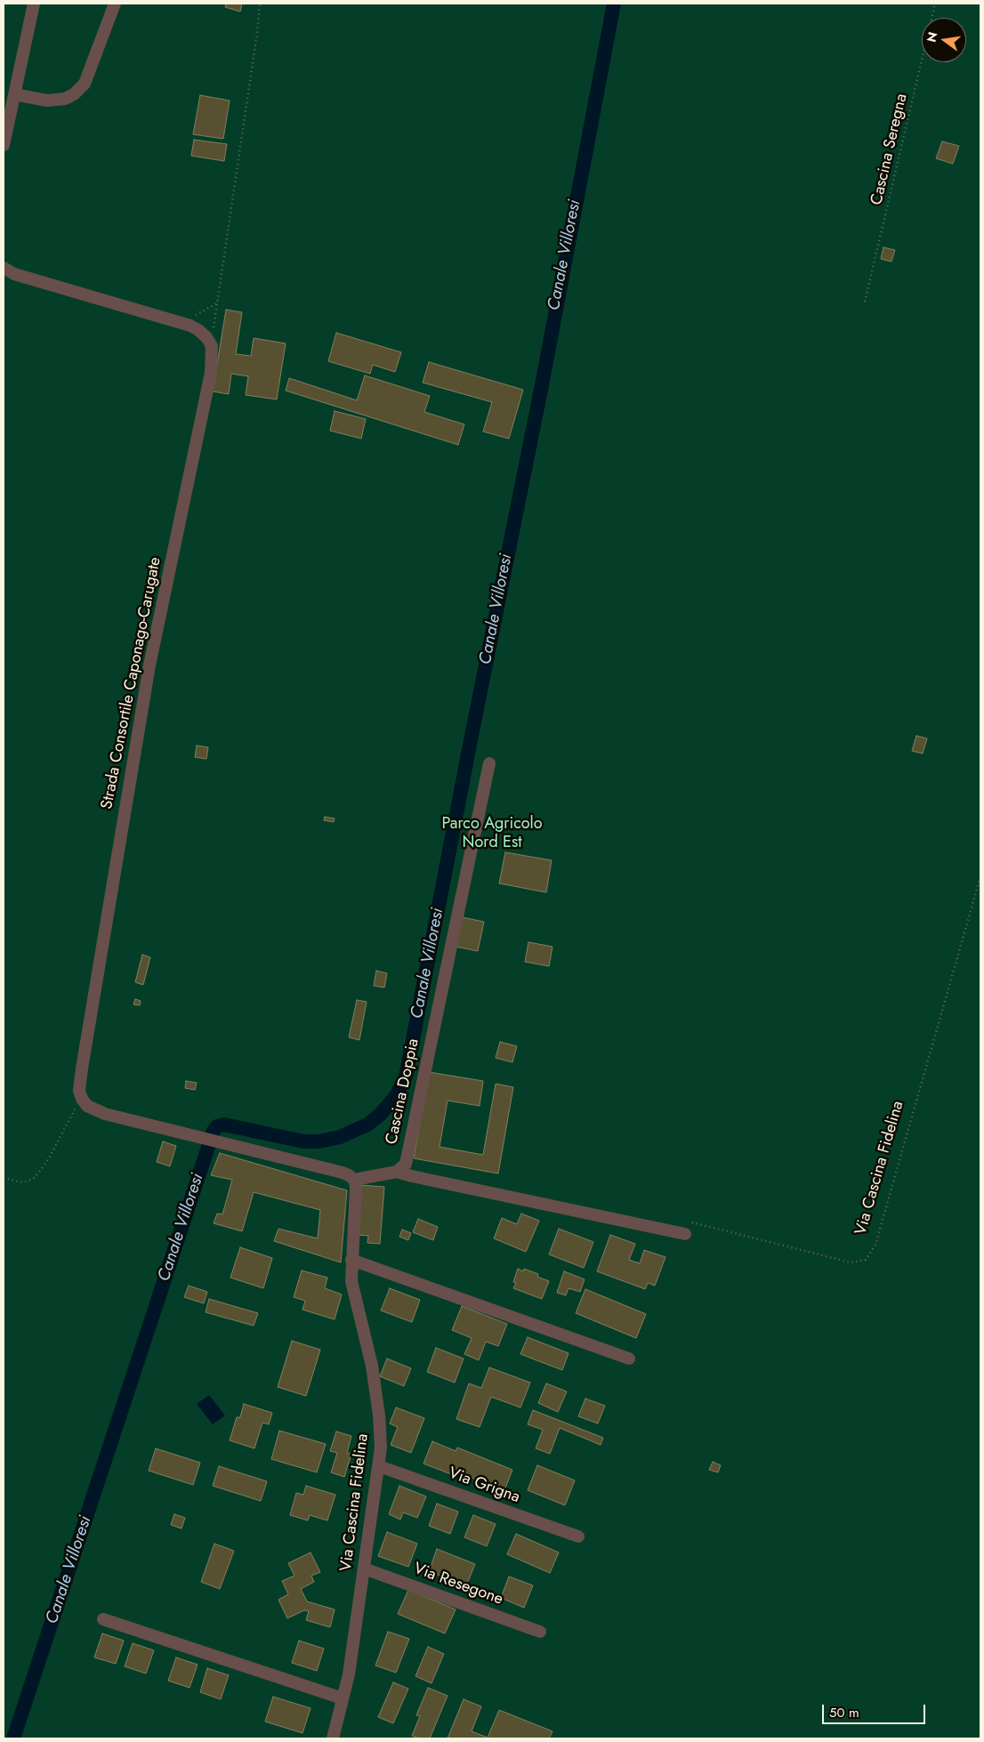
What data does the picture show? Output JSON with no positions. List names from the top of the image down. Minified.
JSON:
{"streets":{"street":["Strada Consortile Caponago-Carugate","Cascina Doppia","Via Cascina Fidelina","Via Grigna","Via Resegone"],"path":["Cascina Seregna"]},"crossings":[["Via Cascina Fidelina","Via Grigna"],["Via Cascina Fidelina","Via Resegone"]],"water":["Canale Villoresi"],"parks":["Parco Agricolo Nord Est"],"scale_bar":"50 m","north":"left"}
